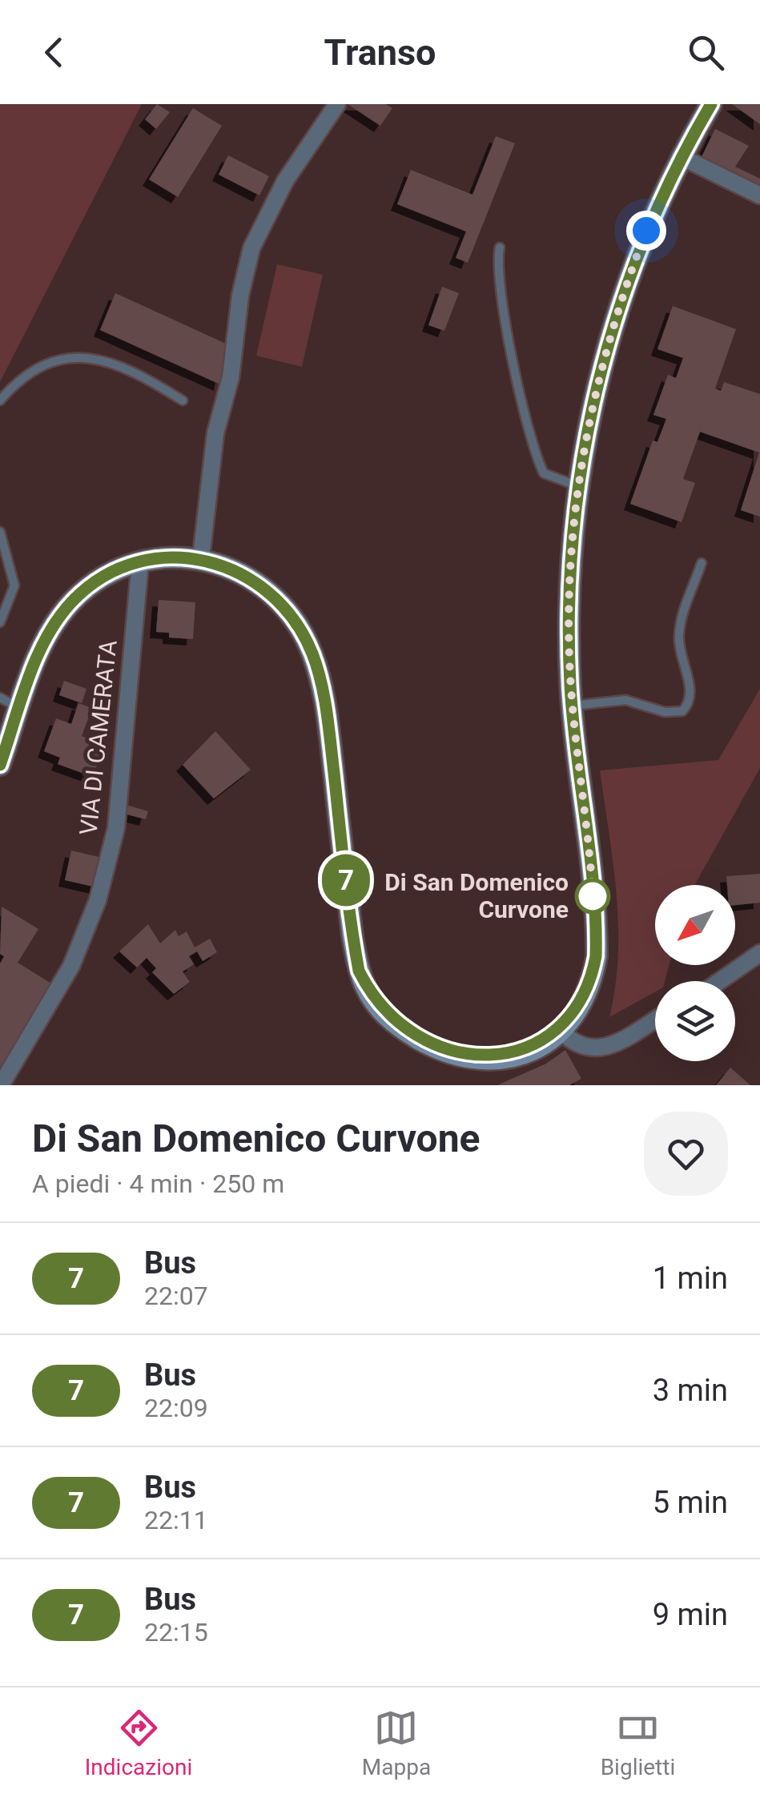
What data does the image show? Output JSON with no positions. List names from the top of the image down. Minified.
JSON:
{"streets":{"street":["VIA DI CAMERATA"]},"places":["Di San Domenico Curvone"],"lines":["bus line 7"],"north":"bottom left","page":{"header":"Transo","on_map":"7","heading":["Di San Domenico Curvone","A piedi · 4 min · 250 m"],"list":[{"mark":"7","name":"Bus","note":"22:07","value":"1 min"},{"mark":"7","name":"Bus","note":"22:09","value":"3 min"},{"mark":"7","name":"Bus","note":"22:11","value":"5 min"},{"mark":"7","name":"Bus","note":"22:15","value":"9 min"}],"tabs":["Indicazioni","Mappa","Biglietti"]}}
